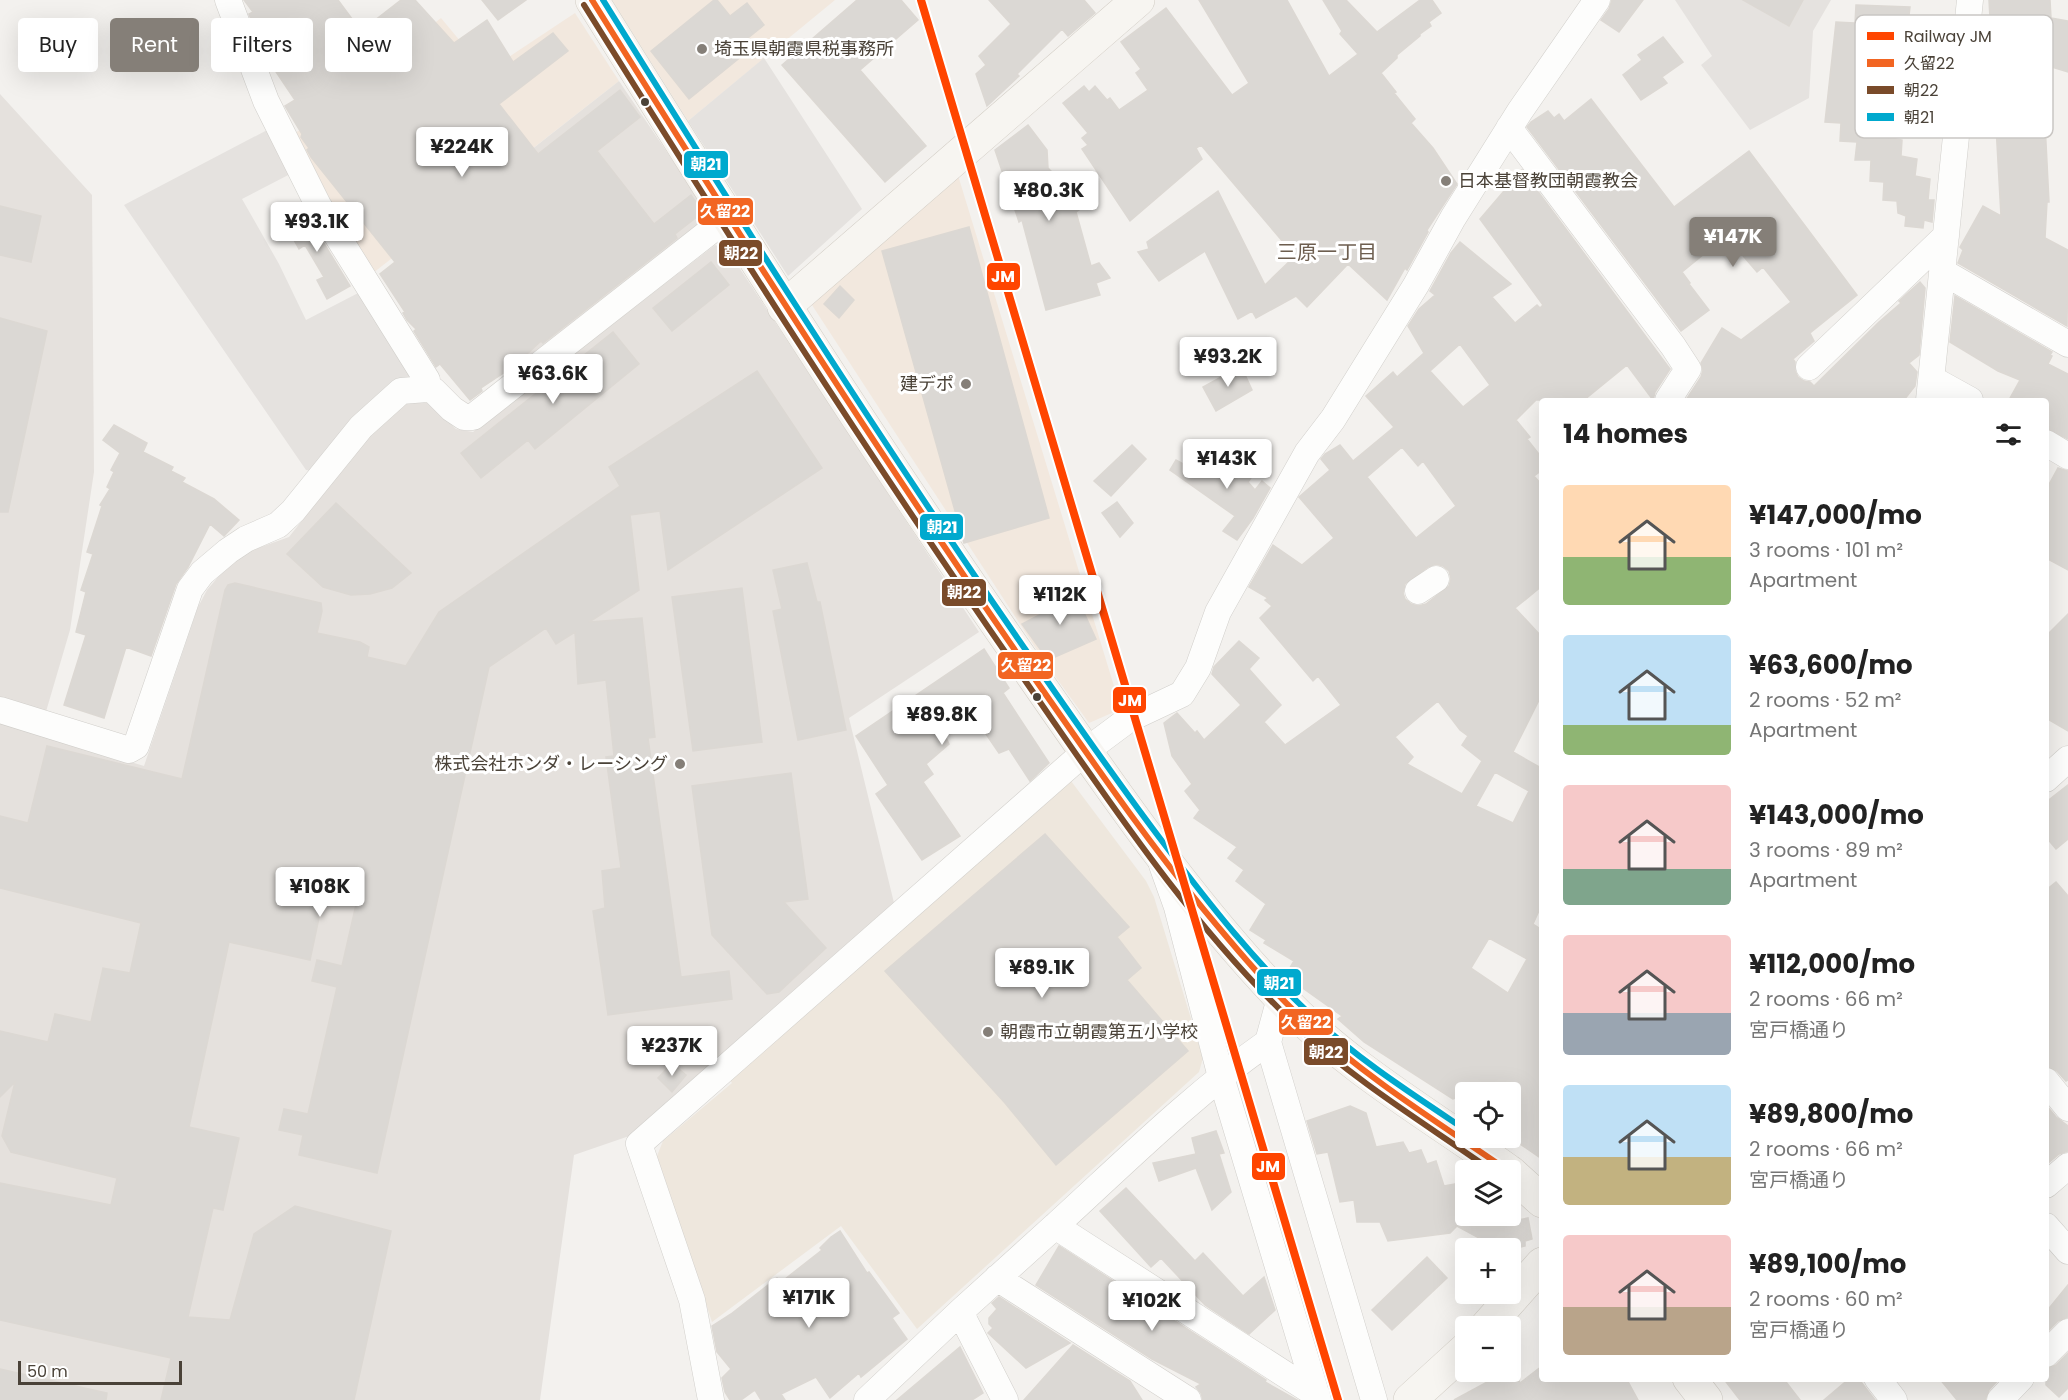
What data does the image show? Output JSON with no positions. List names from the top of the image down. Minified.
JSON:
{"districts":["三原一丁目"],"places":["埼玉県朝霞県税事務所","日本基督教団朝霞教会","建デポ","株式会社ホンダ・レーシング","朝霞市立朝霞第五小学校"],"lines":["rail line JM","transit line 久留22","transit line 朝21","transit line 朝22"],"legend":["Railway JM","久留22","朝22","朝21"],"scale_bar":"50 m","page":{"chip":["Buy","Rent","Filters","New"],"price":["¥224K","¥80.3K","¥93.1K","¥147K","¥93.2K","¥63.6K","¥143K","¥112K","¥89.8K","¥108K","¥89.1K","¥237K","¥171K","¥102K"],"heading":"14 homes","list":[{"name":"¥147,000/mo","note":"3 rooms · 101 m² · Apartment"},{"name":"¥63,600/mo","note":"2 rooms · 52 m² · Apartment"},{"name":"¥143,000/mo","note":"3 rooms · 89 m² · Apartment"},{"name":"¥112,000/mo","note":"2 rooms · 66 m² · 宮戸橋通り"},{"name":"¥89,800/mo","note":"2 rooms · 66 m² · 宮戸橋通り"},{"name":"¥89,100/mo","note":"2 rooms · 60 m² · 宮戸橋通り"}],"map_buttons":["+","−"],"scale":"50 m"}}
